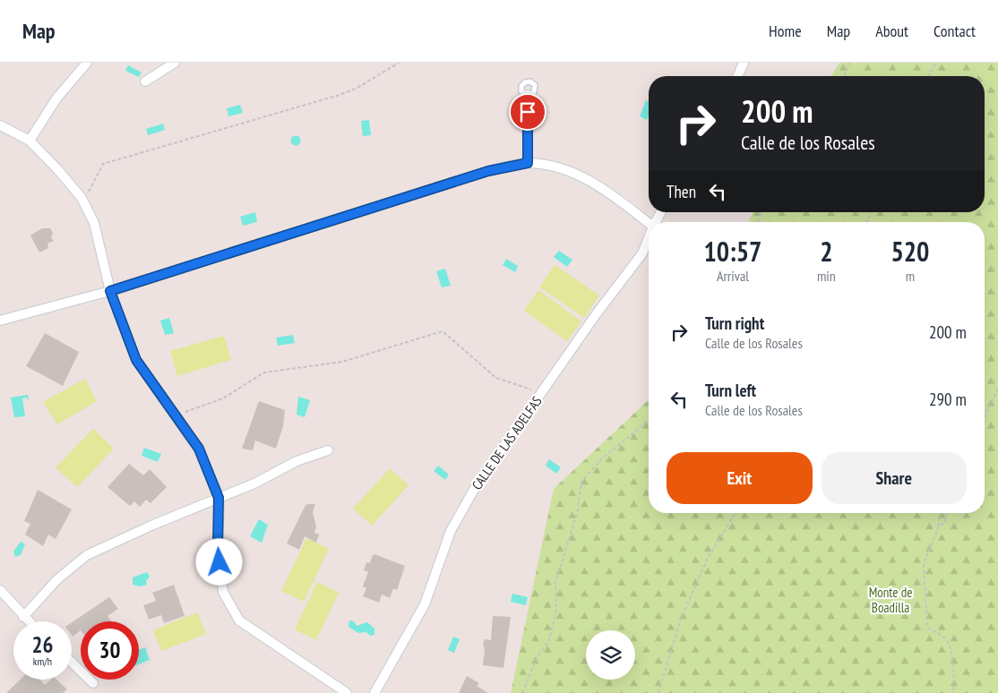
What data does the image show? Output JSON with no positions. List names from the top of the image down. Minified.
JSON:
{"streets":{"street":["CALLE DE LAS ADELFAS"]},"parks":["Monte de Boadilla"],"page":{"header":"Map","nav":["Home","Map","About","Contact"],"turn":["200 m","Calle de los Rosales"],"then":"Then","eta":["10:57","Arrival","2","min","520","m"],"list":[{"name":"Turn right","note":"Calle de los Rosales","value":"200 m"},{"name":"Turn left","note":"Calle de los Rosales","value":"290 m"}],"buttons":["Exit","Share"],"speed":"26 km/h","limit":"30"}}
